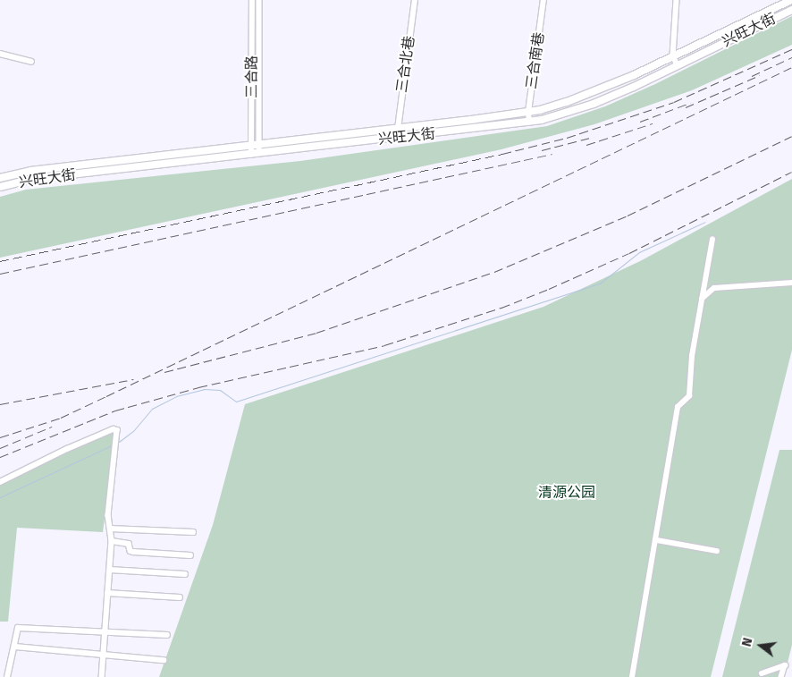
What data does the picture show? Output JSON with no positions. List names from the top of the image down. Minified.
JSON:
{"streets":{"main road":["兴旺大街"],"street":["三合南巷","三合北巷","三合路"]},"crossings":[["兴旺大街","三合南巷"],["兴旺大街","三合北巷"],["兴旺大街","三合路"]],"parks":["清源公园"],"north":"left"}
